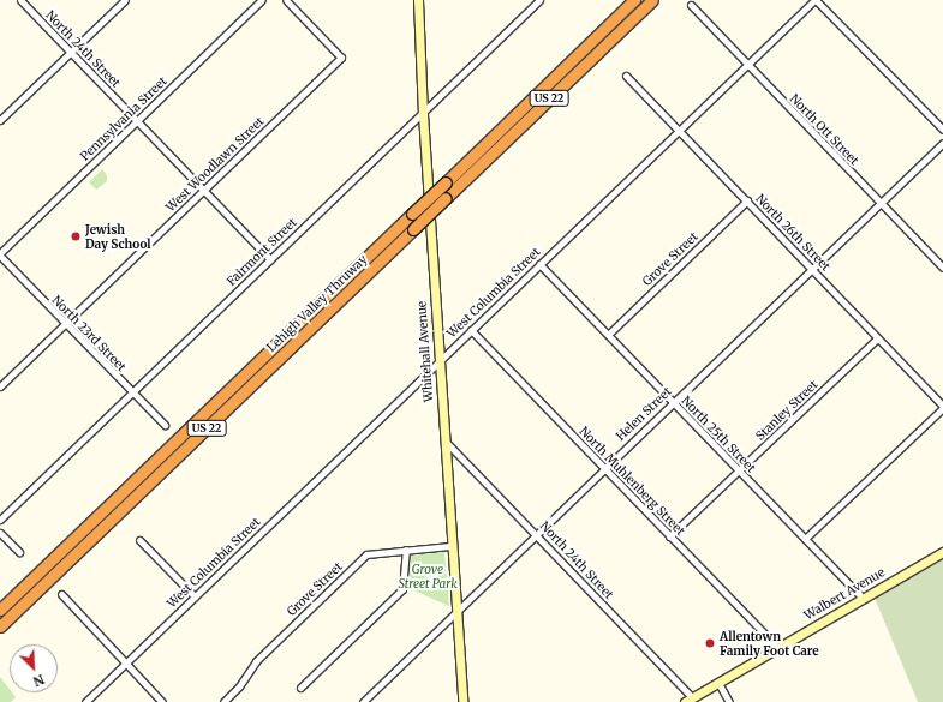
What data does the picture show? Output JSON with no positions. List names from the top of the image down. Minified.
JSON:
{"streets":{"highway":["US 22","Lehigh Valley Thruway"],"street":["North 24th Street","Pennsylvania Street","North Ott Street","West Woodlawn Street","North 26th Street","Fairmont Street","Grove Street","West Columbia Street","North 23rd Street","Whitehall Avenue","Stanley Street","Helen Street","North 25th Street","North Muhlenberg Street","Walbert Avenue"]},"crossings":[["North 24th Street","Pennsylvania Street"],["North 24th Street","West Woodlawn Street"],["North 24th Street","Fairmont Street"],["North 24th Street","Whitehall Avenue"],["North 24th Street","Helen Street"],["North 24th Street","Walbert Avenue"],["Pennsylvania Street","North 23rd Street"],["North Ott Street","West Columbia Street"],["North Ott Street","Helen Street"],["West Woodlawn Street","North 23rd Street"],["North 26th Street","Grove Street"],["North 26th Street","West Columbia Street"],["North 26th Street","Stanley Street"],["North 26th Street","Helen Street"],["Fairmont Street","North 23rd Street"],["Fairmont Street","Whitehall Avenue"],["Grove Street","Whitehall Avenue"],["Grove Street","North 25th Street"],["West Columbia Street","Whitehall Avenue"],["West Columbia Street","North 25th Street"],["West Columbia Street","North Muhlenberg Street"],["Whitehall Avenue","Helen Street"],["Stanley Street","North 25th Street"],["Stanley Street","North Muhlenberg Street"],["Helen Street","North 25th Street"],["Helen Street","North Muhlenberg Street"],["North 25th Street","Walbert Avenue"],["North Muhlenberg Street","Walbert Avenue"]],"parks":["Grove Street Park"],"places":["Jewish Day School","Allentown Family Foot Care"],"north":"bottom right"}
